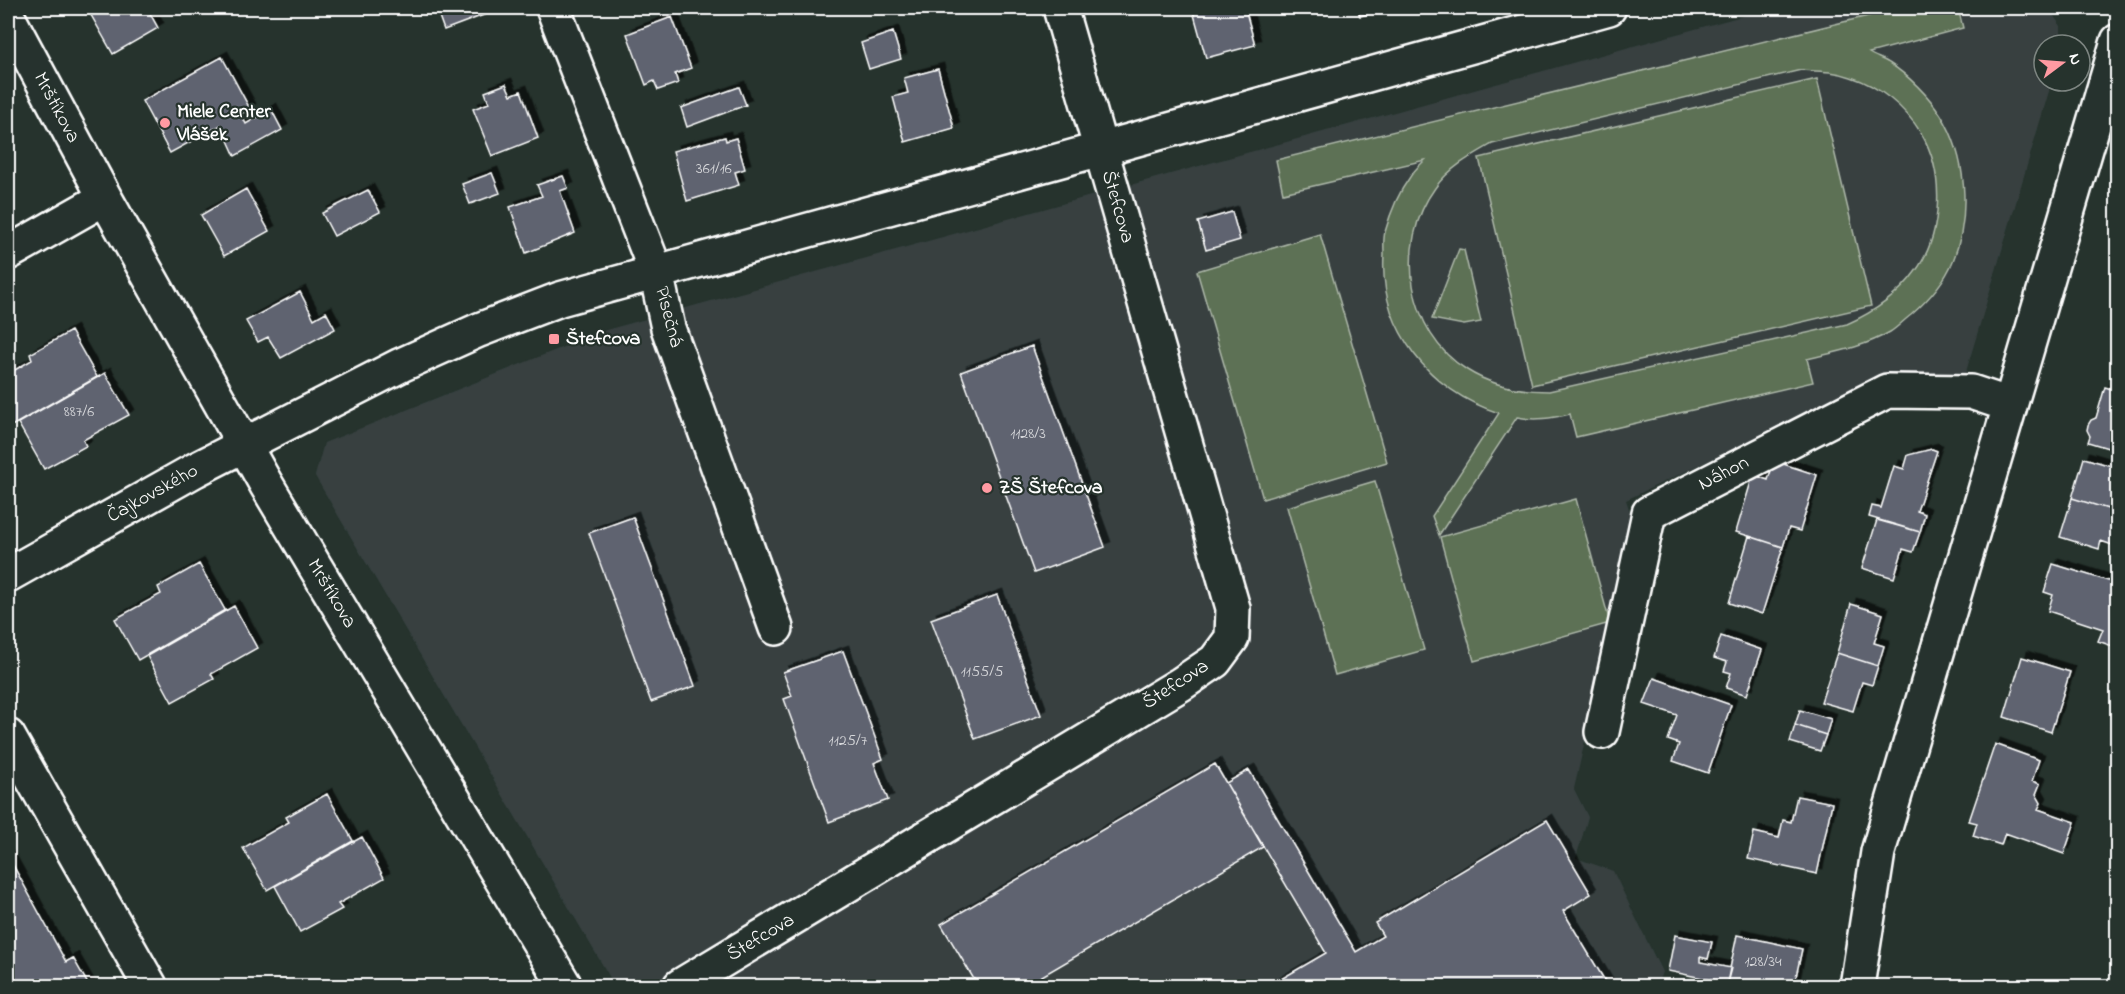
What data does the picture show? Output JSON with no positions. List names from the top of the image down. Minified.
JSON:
{"streets":{"street":["Mrštíkova","Štefcova","Písečná","Náhon","Čajkovského"]},"crossings":[["Mrštíkova","Čajkovského"],["Štefcova","Písečná"],["Štefcova","Čajkovského"]],"places":{"other":["Miele Center Vlášek","ZŠ Štefcova"],"transit":["Štefcova"]},"house_numbers":["361/16","887/6","1128/3","1155/5","1125/7","128/34"],"north":"right"}
